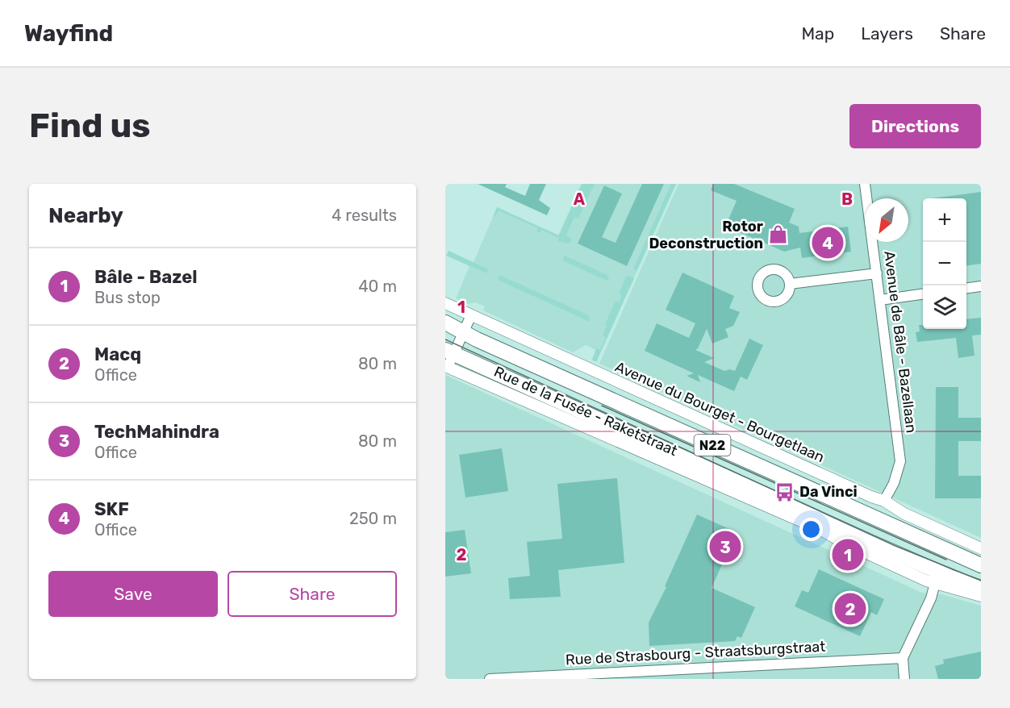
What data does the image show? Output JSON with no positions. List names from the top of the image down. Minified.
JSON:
{"streets":{"main road":["N22"],"street":["Avenue de Bâle - Bazellaan","Rue de la Fusée - Raketstraat","Avenue du Bourget - Bourgetlaan","Rue de Strasbourg - Straatsburgstraat"]},"crossings":[["Avenue de Bâle - Bazellaan","Avenue du Bourget - Bourgetlaan"],["Rue de la Fusée - Raketstraat","N22"]],"places":{"shop":["Rotor Deconstruction"],"bus stop":["Da Vinci"]},"north":"bottom left","page":{"header":"Wayfind","nav":["Map","Layers","Share"],"buttons":["Directions",["Save","Share"]],"title":"Find us","heading":["Nearby","4 results"],"map_buttons":["+","−"],"pins":["4","3","1","2"],"list":[{"mark":"1","name":"Bâle - Bazel","note":"Bus stop","value":"40 m"},{"mark":"2","name":"Macq","note":"Office","value":"80 m"},{"mark":"3","name":"TechMahindra","note":"Office","value":"80 m"},{"mark":"4","name":"SKF","note":"Office","value":"250 m"}]},"grid":{"columns":["A","B"],"rows":["1","2"]}}
